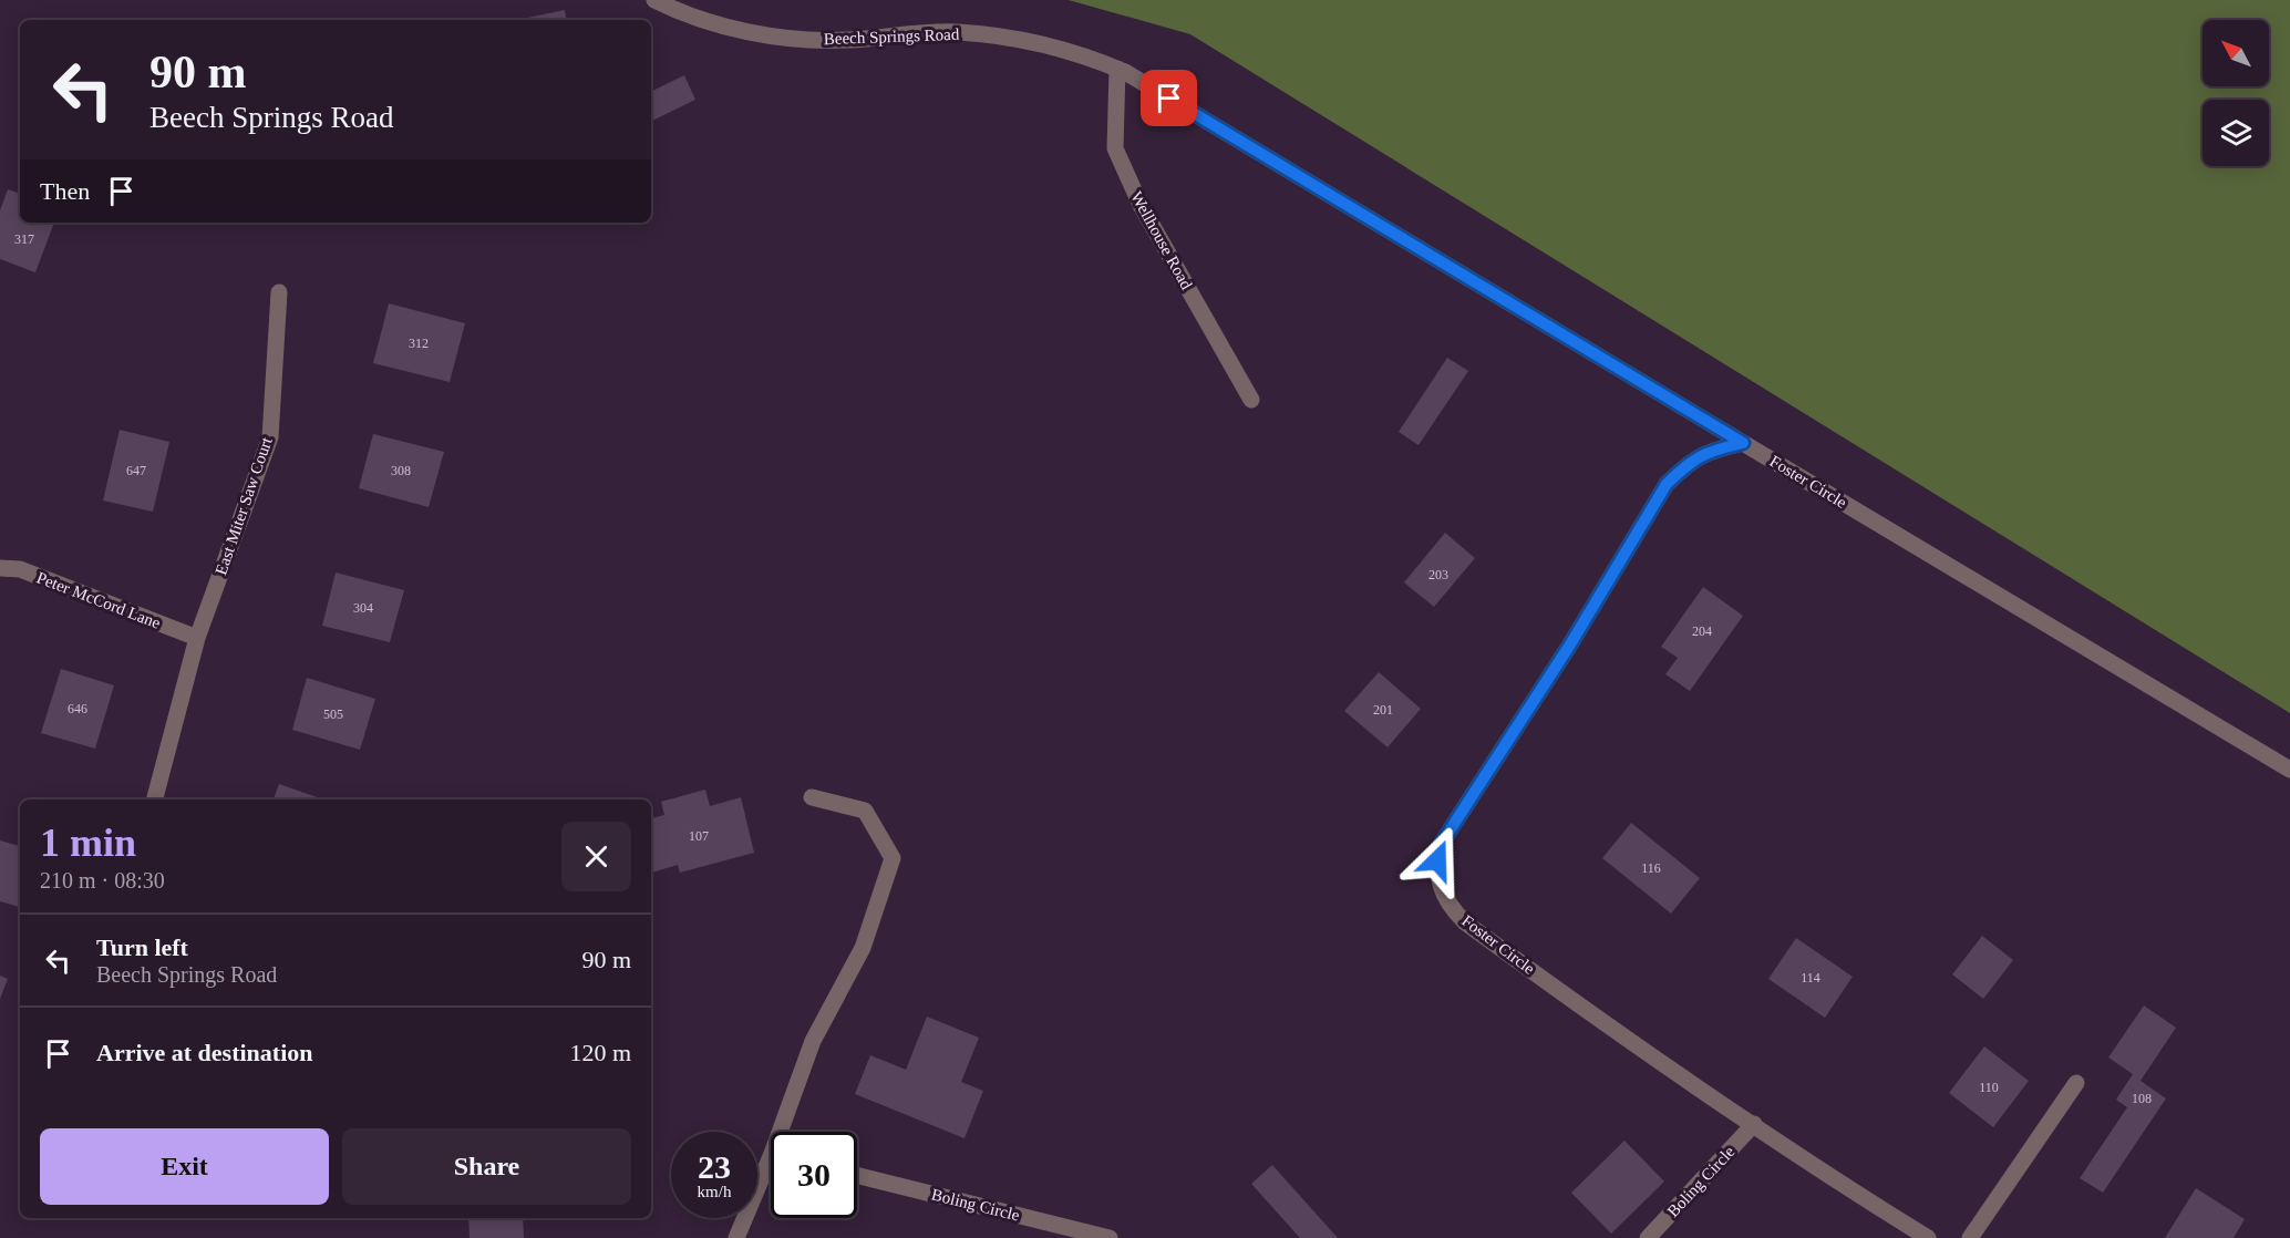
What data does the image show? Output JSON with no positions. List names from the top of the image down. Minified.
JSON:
{"streets":{"street":["Beech Springs Road","Wellhouse Road","Foster Circle","East Miter Saw Court","Peter McCord Lane","Boling Circle"]},"crossings":[["Beech Springs Road","Wellhouse Road"],["Beech Springs Road","Foster Circle"],["Foster Circle","Boling Circle"],["East Miter Saw Court","Peter McCord Lane"]],"house_numbers":["317","312","647","308","203","304","204","646","201","505","107","116","114","110","108"],"north":"top left","page":{"turn":["90 m","Beech Springs Road"],"then":"Then","heading":["1 min","210 m · 08:30"],"list":[{"name":"Turn left","note":"Beech Springs Road","value":"90 m"},{"name":"Arrive at destination","value":"120 m"}],"buttons":["Exit","Share"],"speed":"23 km/h","limit":"30"}}
